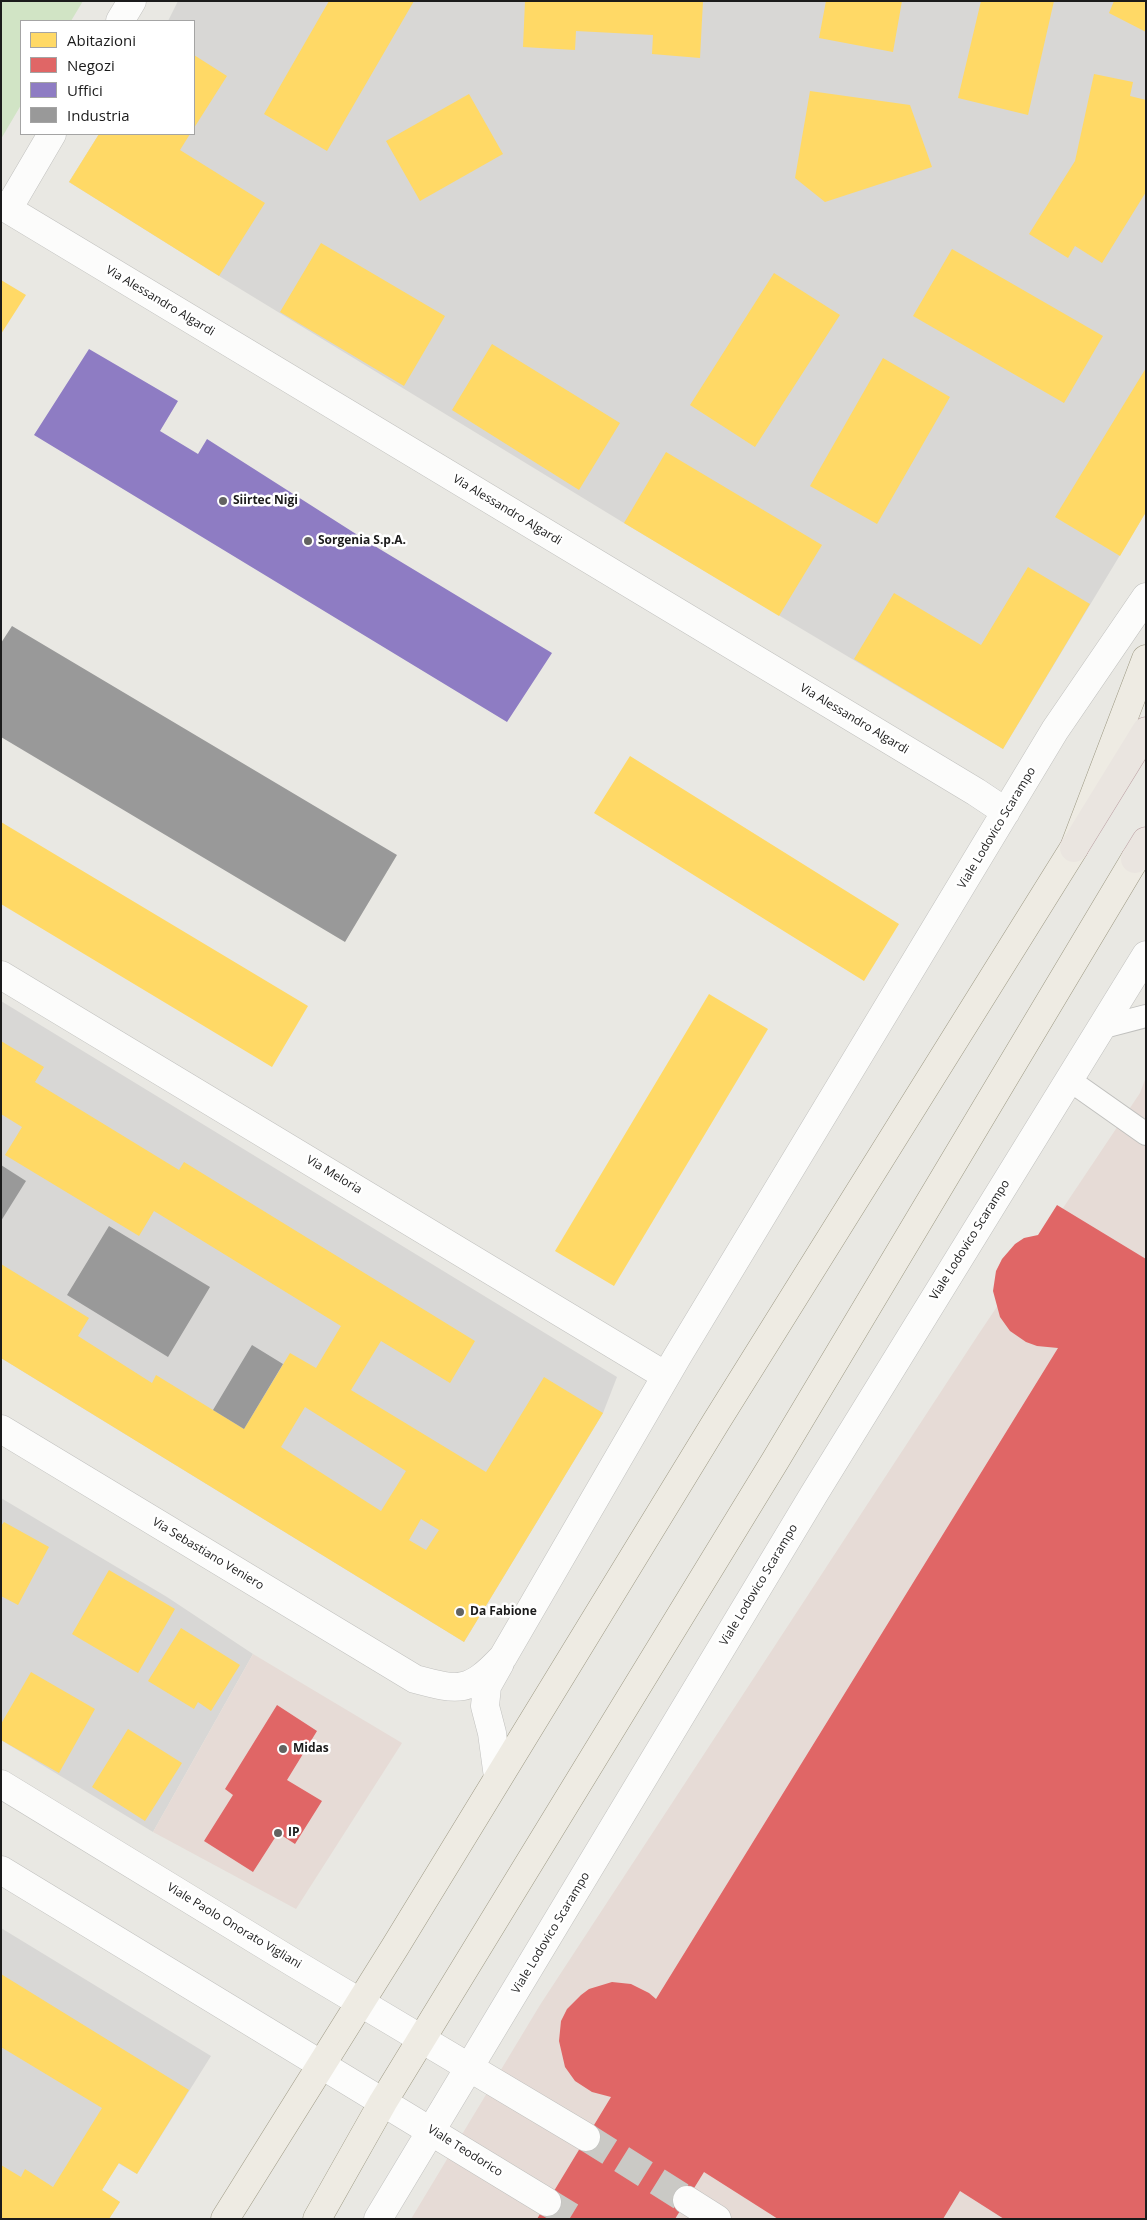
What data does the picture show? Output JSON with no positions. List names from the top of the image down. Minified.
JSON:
{"streets":{"street":["Via Alessandro Algardi","Viale Lodovico Scarampo","Via Meloria","Via Sebastiano Veniero","Viale Paolo Onorato Vigliani","Viale Teodorico"]},"crossings":[["Via Alessandro Algardi","Viale Lodovico Scarampo"],["Viale Lodovico Scarampo","Via Meloria"],["Viale Lodovico Scarampo","Via Sebastiano Veniero"],["Viale Lodovico Scarampo","Viale Paolo Onorato Vigliani"],["Viale Lodovico Scarampo","Viale Teodorico"]],"places":["Siirtec Nigi","Sorgenia S.p.A.","Da Fabione","Midas","IP"],"legend":["Abitazioni","Negozi","Uffici","Industria"]}
